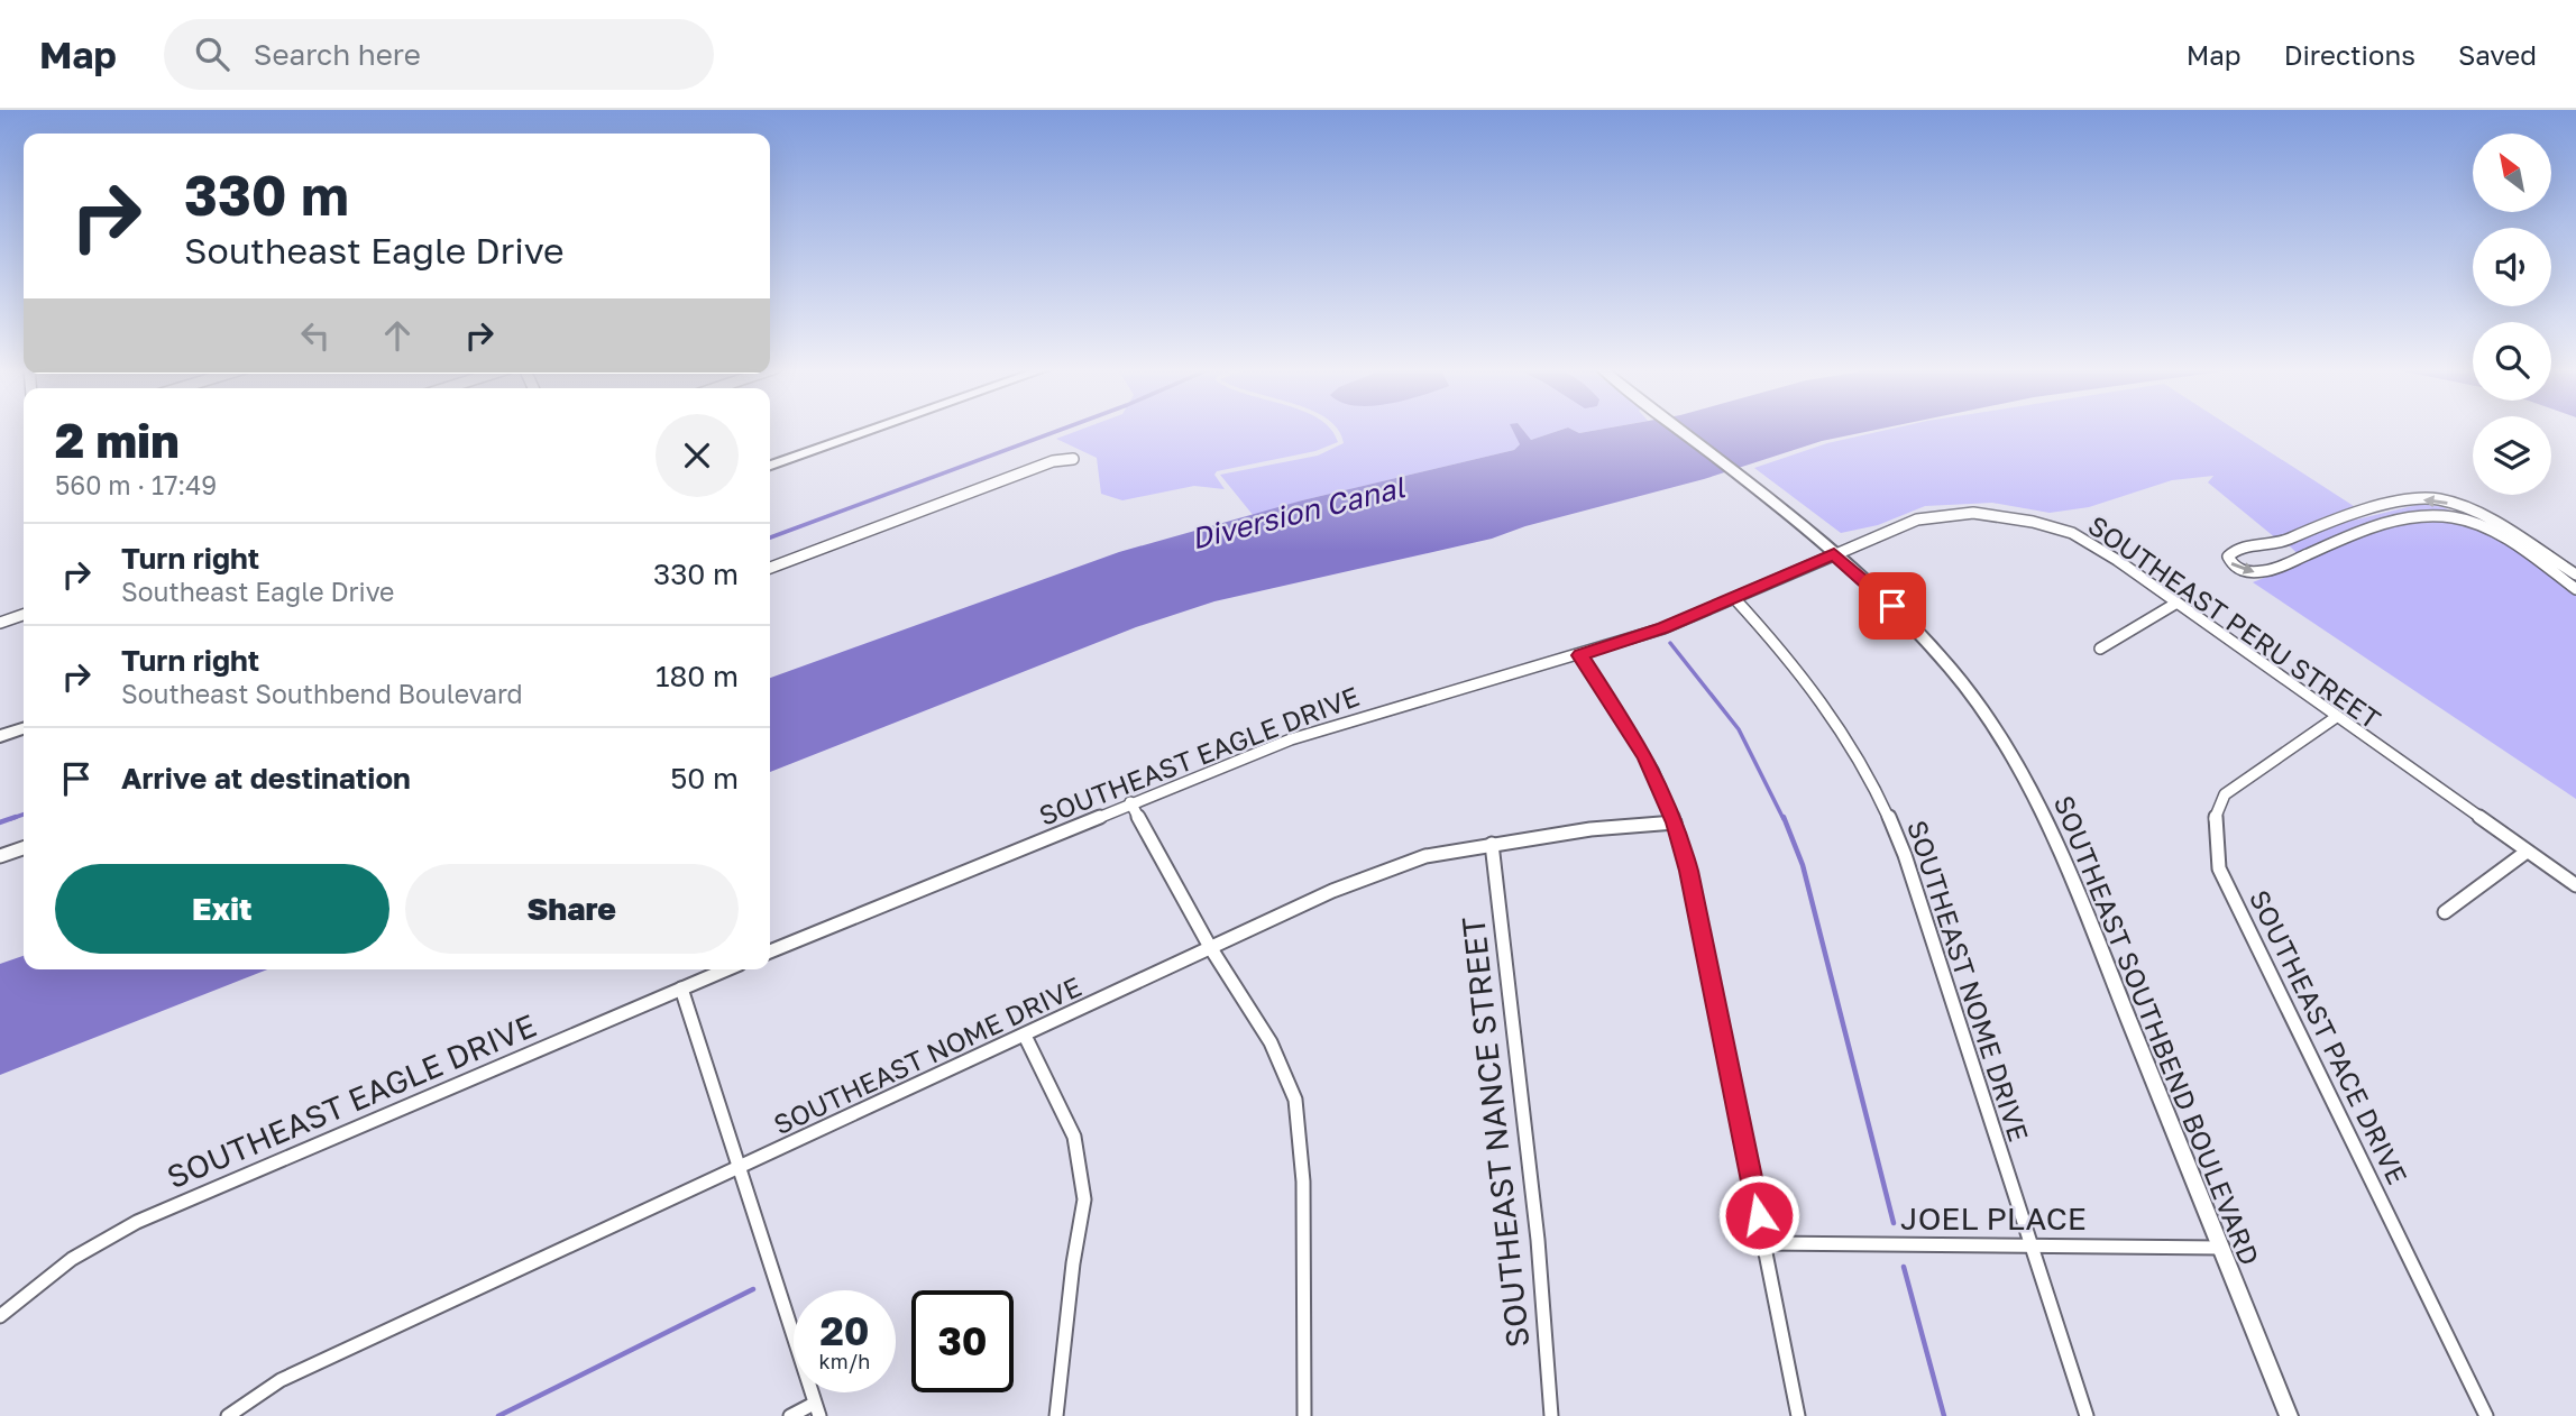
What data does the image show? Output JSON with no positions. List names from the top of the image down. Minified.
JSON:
{"streets":{"street":["SOUTHEAST PERU STREET","SOUTHEAST EAGLE DRIVE","SOUTHEAST NOME DRIVE","SOUTHEAST SOUTHBEND BOULEVARD","SOUTHEAST PACE DRIVE","SOUTHEAST NANCE STREET","JOEL PLACE"]},"crossings":[["SOUTHEAST PERU STREET","SOUTHEAST EAGLE DRIVE"],["SOUTHEAST PERU STREET","SOUTHEAST SOUTHBEND BOULEVARD"],["SOUTHEAST PERU STREET","SOUTHEAST PACE DRIVE"],["SOUTHEAST EAGLE DRIVE","SOUTHEAST NOME DRIVE"],["SOUTHEAST EAGLE DRIVE","SOUTHEAST SOUTHBEND BOULEVARD"],["SOUTHEAST NOME DRIVE","SOUTHEAST NANCE STREET"],["SOUTHEAST NOME DRIVE","JOEL PLACE"],["SOUTHEAST SOUTHBEND BOULEVARD","JOEL PLACE"]],"water":["Diversion Canal"],"north":"top left","page":{"header":"Map","search":"Search here","nav":["Map","Directions","Saved"],"turn":["330 m","Southeast Eagle Drive"],"heading":["2 min","560 m · 17:49"],"list":[{"name":"Turn right","note":"Southeast Eagle Drive","value":"330 m"},{"name":"Turn right","note":"Southeast Southbend Boulevard","value":"180 m"},{"name":"Arrive at destination","value":"50 m"}],"buttons":["Exit","Share"],"speed":"20 km/h","limit":"30"}}
